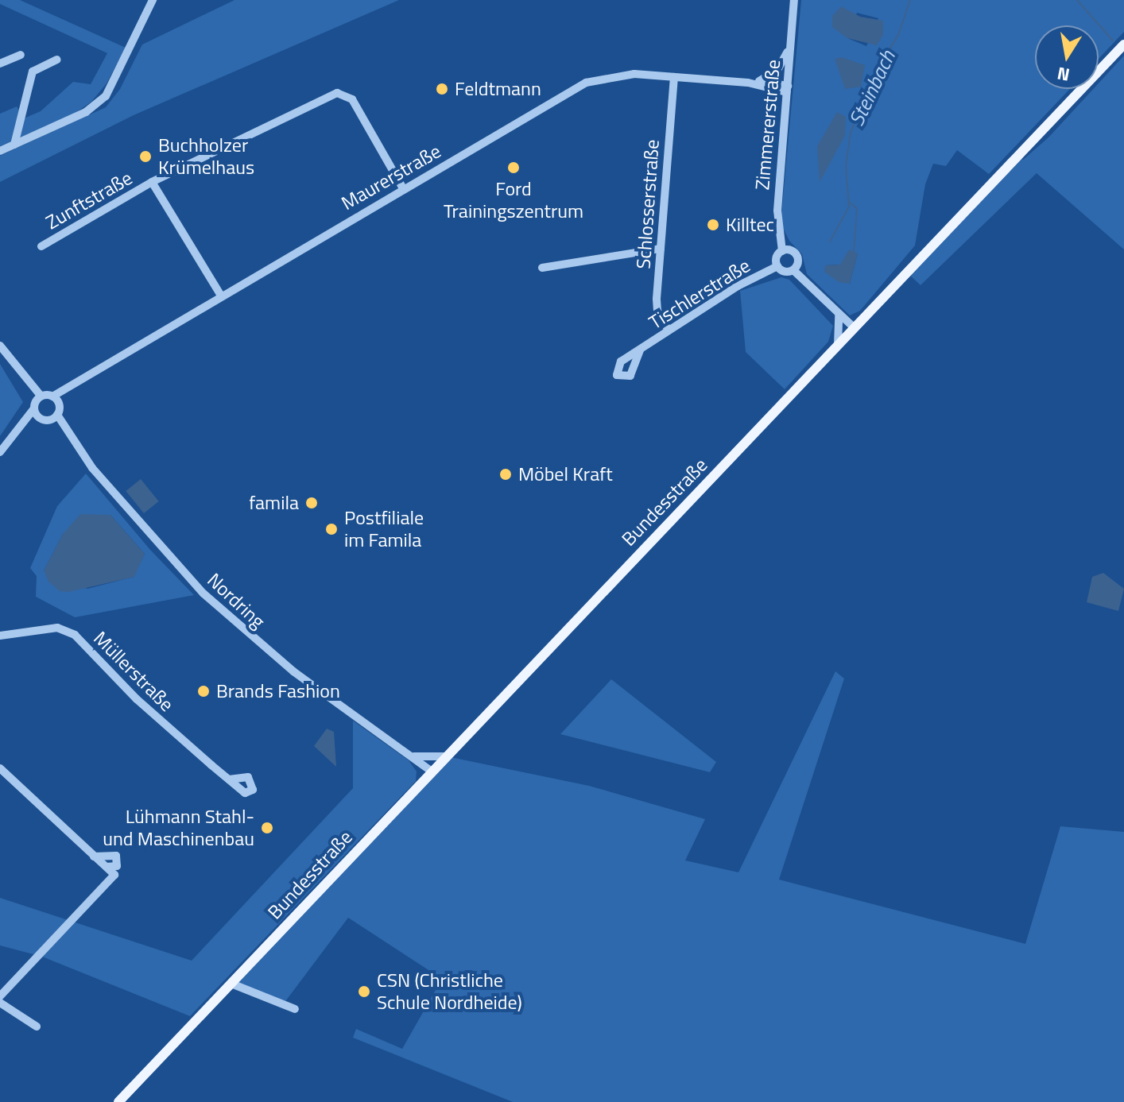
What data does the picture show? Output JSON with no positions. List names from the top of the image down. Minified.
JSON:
{"streets":{"main road":["Bundesstraße"],"street":["Zimmererstraße","Maurerstraße","Zunftstraße","Schlosserstraße","Tischlerstraße","Nordring","Müllerstraße"]},"crossings":[["Zimmererstraße","Maurerstraße"],["Zimmererstraße","Tischlerstraße"],["Zimmererstraße","Bundesstraße"],["Maurerstraße","Zunftstraße"],["Maurerstraße","Schlosserstraße"],["Schlosserstraße","Tischlerstraße"],["Bundesstraße","Nordring"]],"water":["Steinbach"],"places":["Feldtmann","Buchholzer Krümelhaus","Ford Trainingszentrum","Killtec","Möbel Kraft","famila","Postfiliale im Famila","Brands Fashion","Lühmann Stahl- und Maschinenbau","CSN (Christliche Schule Nordheide)"],"north":"bottom"}
